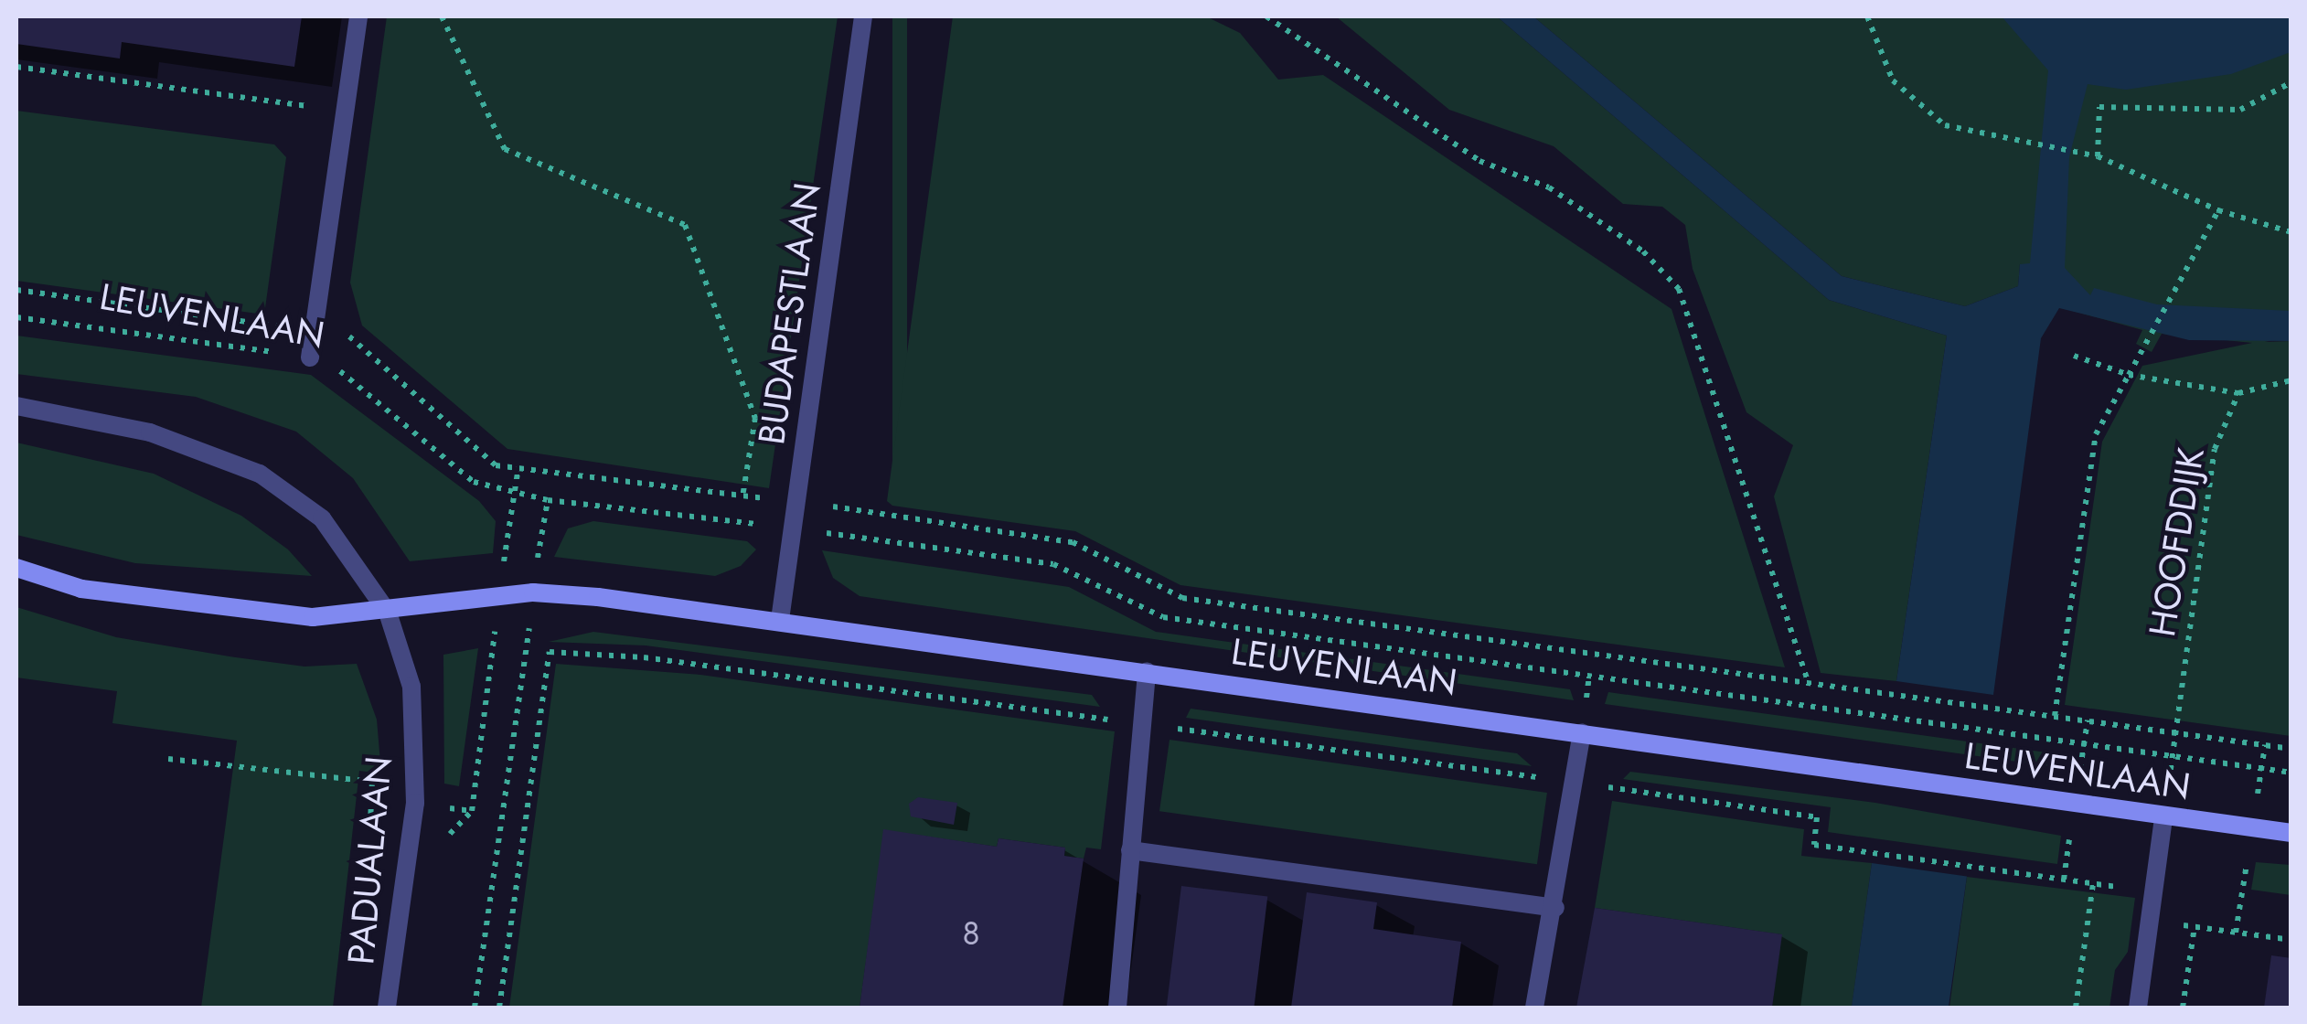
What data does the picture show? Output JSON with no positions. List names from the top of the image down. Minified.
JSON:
{"streets":{"main road":["LEUVENLAAN"],"street":["BUDAPESTLAAN","PADUALAAN"],"path":["HOOFDDIJK"]},"crossings":[["BUDAPESTLAAN","LEUVENLAAN"],["LEUVENLAAN","HOOFDDIJK"],["LEUVENLAAN","PADUALAAN"]],"house_numbers":["8"]}
